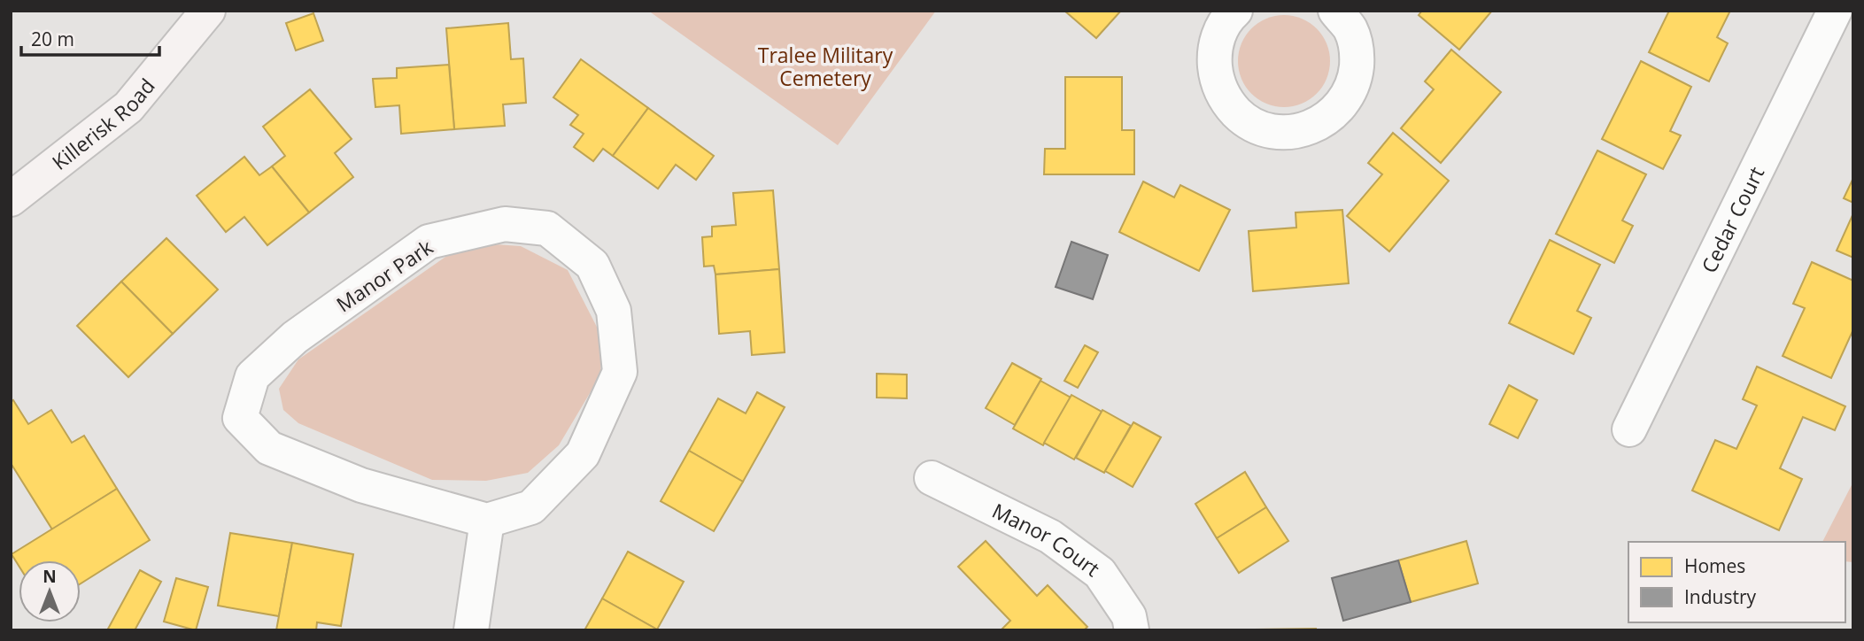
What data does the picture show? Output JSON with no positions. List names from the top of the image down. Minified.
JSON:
{"streets":{"main road":["Killerisk Road"],"street":["Cedar Court","Manor Park","Manor Court"]},"parks":["Tralee Military Cemetery"],"legend":["Homes","Industry"],"scale_bar":"20 m","north":"top"}
